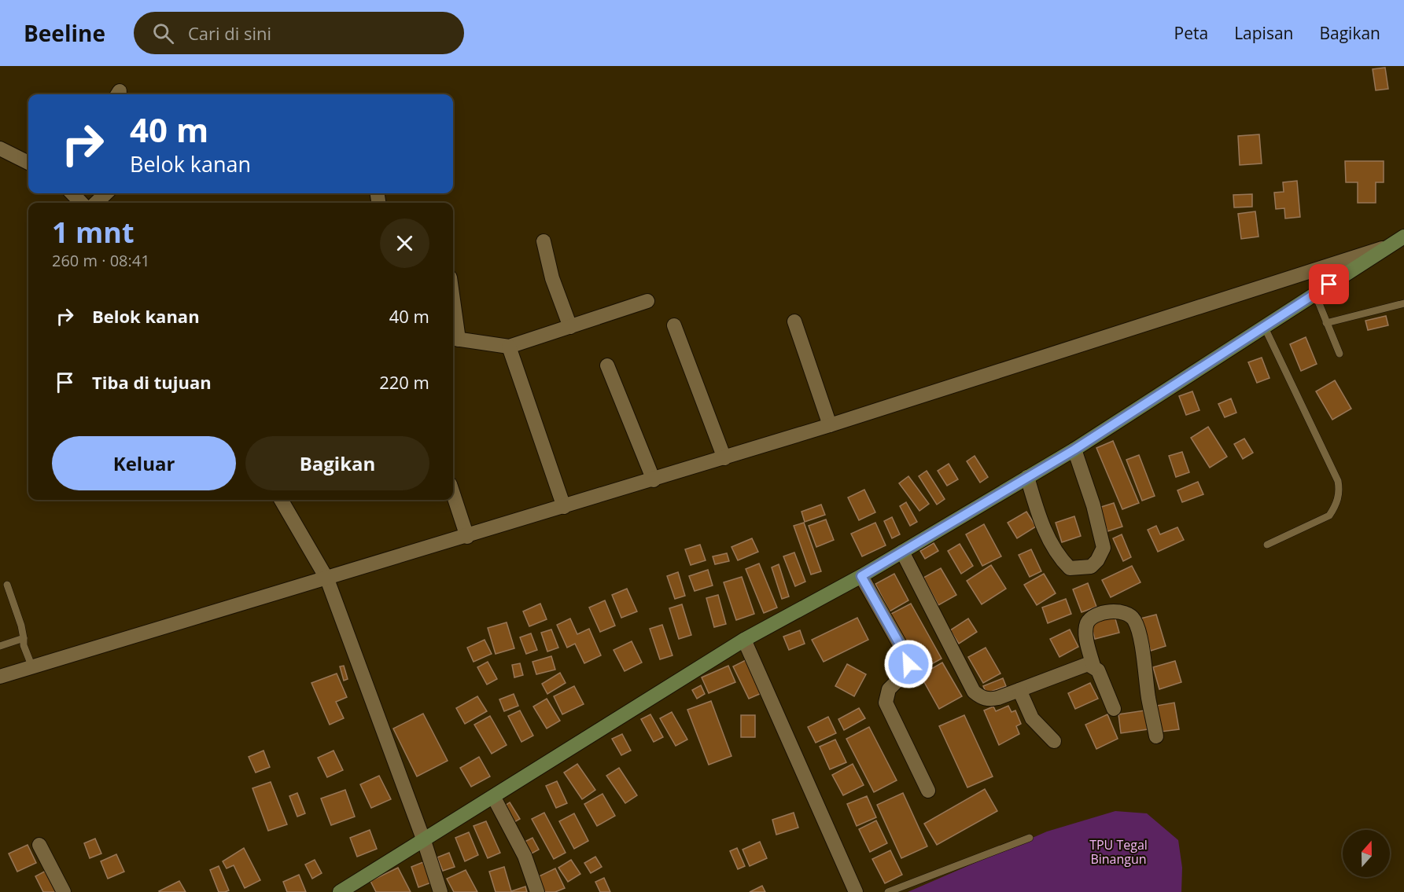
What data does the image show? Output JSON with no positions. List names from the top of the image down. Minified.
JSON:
{"parks":["TPU Tegal Binangun"],"north":"top","page":{"header":"Beeline","search":"Cari di sini","nav":["Peta","Lapisan","Bagikan"],"turn":["40 m","Belok kanan"],"heading":["1 mnt","260 m · 08:41"],"list":[{"name":"Belok kanan","value":"40 m"},{"name":"Tiba di tujuan","value":"220 m"}],"buttons":["Keluar","Bagikan"]}}
